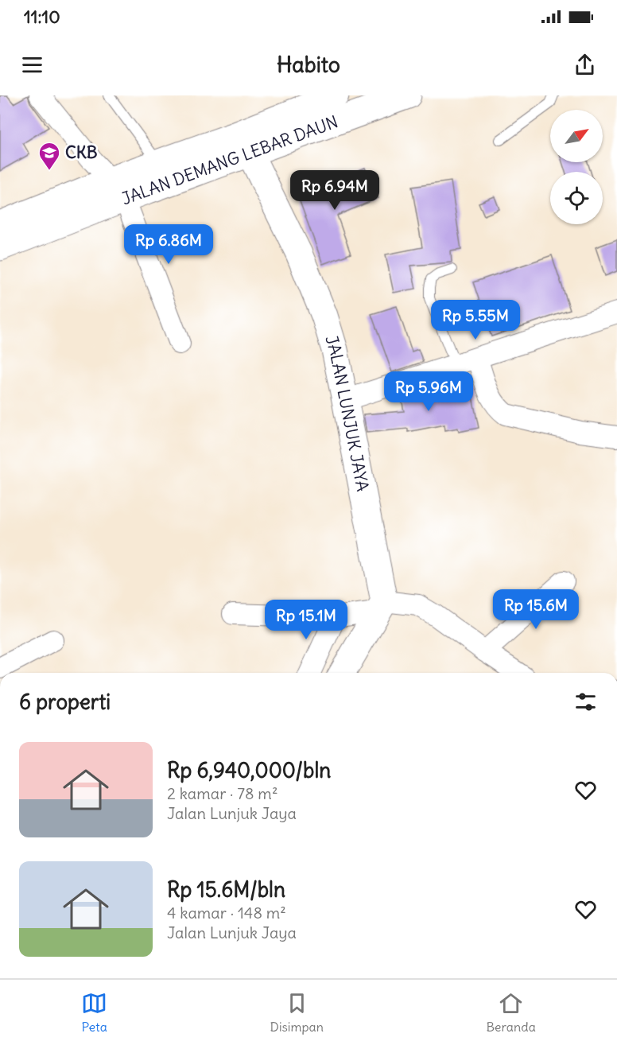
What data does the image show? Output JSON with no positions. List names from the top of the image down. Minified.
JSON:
{"streets":{"main road":["JALAN DEMANG LEBAR DAUN","JALAN LUNJUK JAYA"]},"crossings":[["JALAN DEMANG LEBAR DAUN","JALAN LUNJUK JAYA"]],"places":{"school or university":["CKB"]},"north":"top right","page":{"status":"11:10","header":"Habito","price":["Rp 6.94M","Rp 6.86M","Rp 5.55M","Rp 5.96M","Rp 15.6M","Rp 15.1M"],"heading":"6 properti","list":[{"name":"Rp 6,940,000/bln","note":"2 kamar · 78 m² · Jalan Lunjuk Jaya"},{"name":"Rp 15.6M/bln","note":"4 kamar · 148 m² · Jalan Lunjuk Jaya"}],"tabs":["Peta","Disimpan","Beranda"]}}
